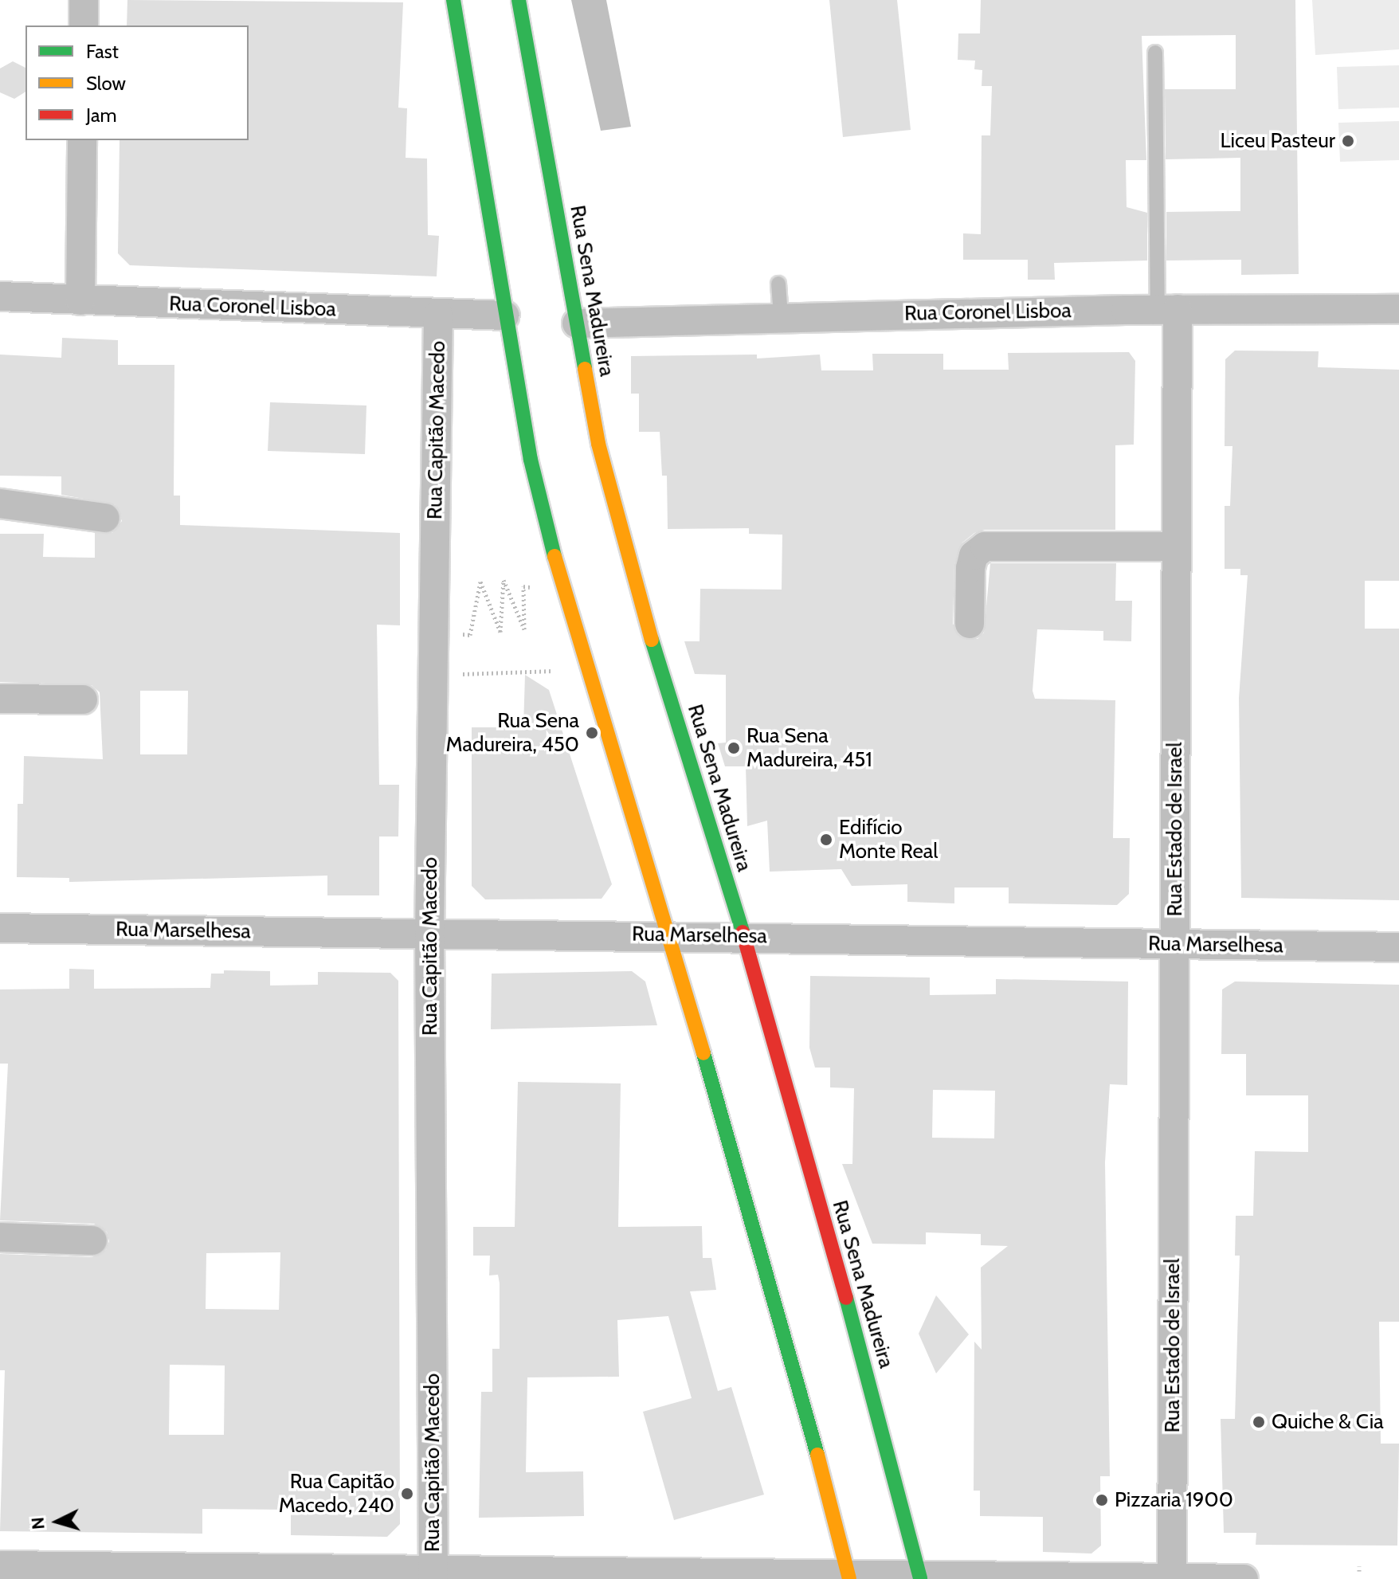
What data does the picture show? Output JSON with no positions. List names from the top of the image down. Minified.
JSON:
{"streets":{"main road":["Rua Sena Madureira"],"street":["Rua Coronel Lisboa","Rua Capitão Macedo","Rua Estado de Israel","Rua Marselhesa"]},"crossings":[["Rua Sena Madureira","Rua Coronel Lisboa"],["Rua Sena Madureira","Rua Marselhesa"],["Rua Coronel Lisboa","Rua Capitão Macedo"],["Rua Coronel Lisboa","Rua Estado de Israel"],["Rua Capitão Macedo","Rua Marselhesa"],["Rua Estado de Israel","Rua Marselhesa"]],"places":["Liceu Pasteur","Rua Sena Madureira, 450","Rua Sena Madureira, 451","Edifício Monte Real","Quiche & Cia","Rua Capitão Macedo, 240","Pizzaria 1900"],"legend":["Fast","Slow","Jam"],"north":"left"}
